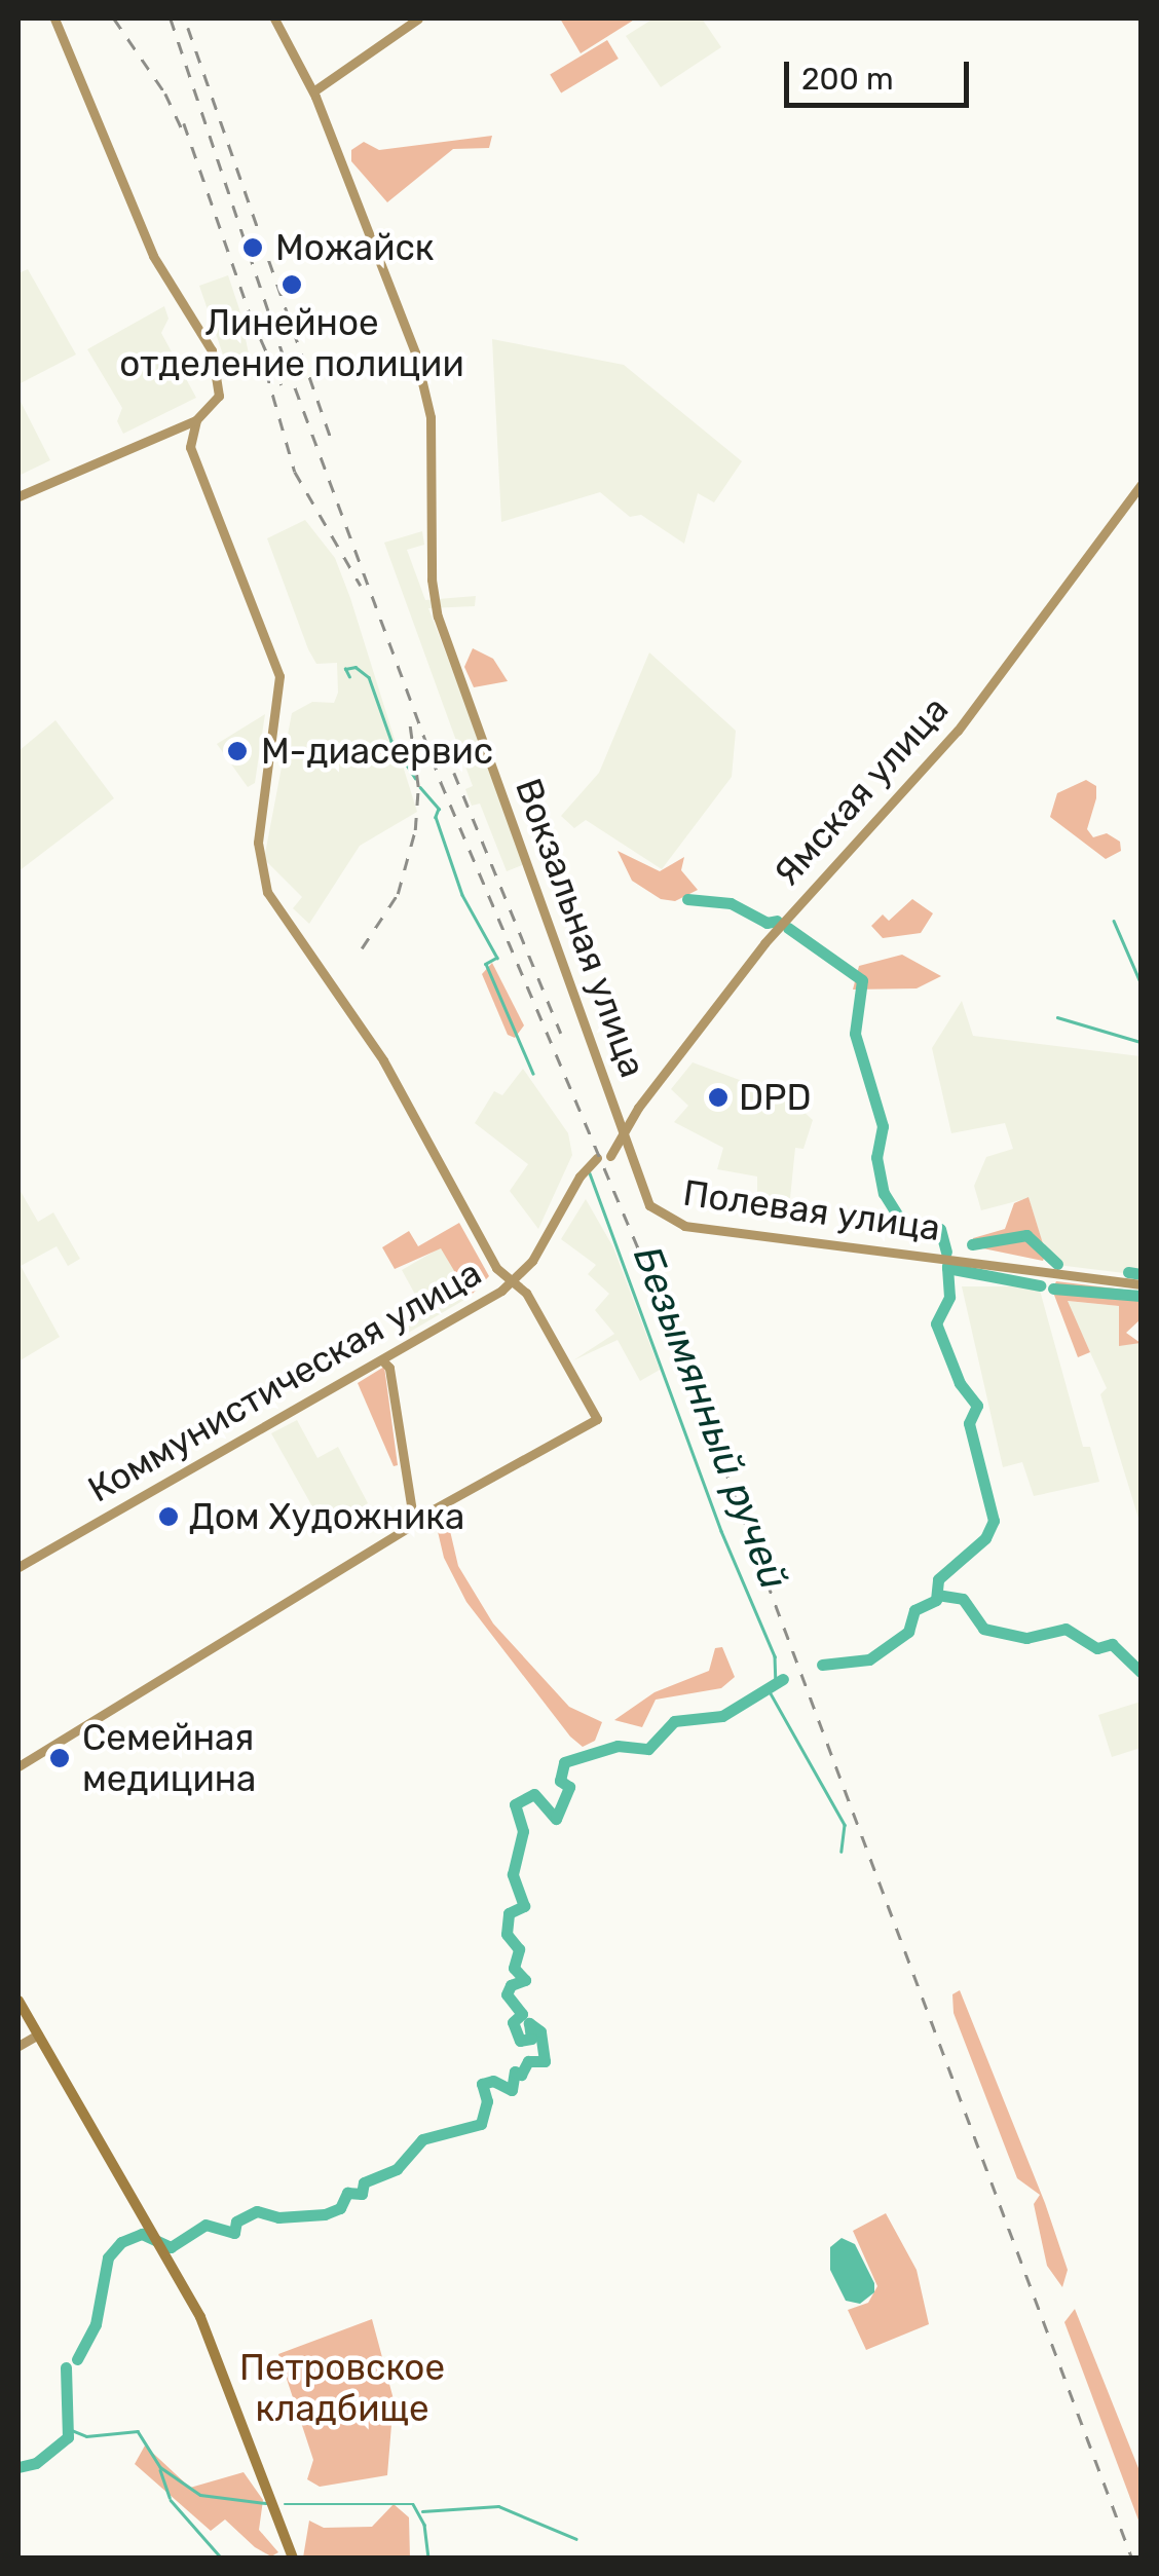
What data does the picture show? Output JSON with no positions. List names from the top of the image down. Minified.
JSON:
{"streets":{"main road":["Ямская улица","Вокзальная улица","Полевая улица","Коммунистическая улица"]},"crossings":[["Ямская улица","Вокзальная улица"],["Ямская улица","Полевая улица"],["Вокзальная улица","Полевая улица"]],"water":["Безымянный ручей"],"parks":["Петровское кладбище"],"places":["Можайск","Линейное отделение полиции","М-диасервис","DPD","Дом Художника","Семейная медицина"],"scale_bar":"200 m"}
